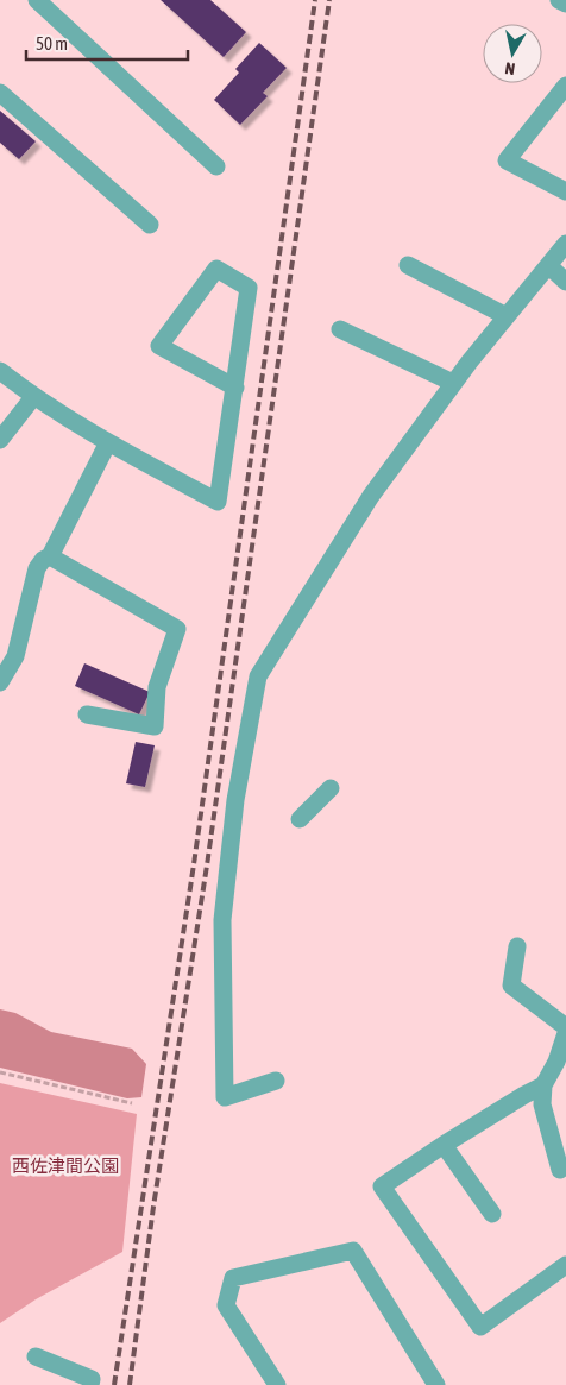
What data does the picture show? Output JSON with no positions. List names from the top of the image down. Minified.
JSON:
{"parks":["西佐津間公園"],"scale_bar":"50 m","north":"bottom"}
